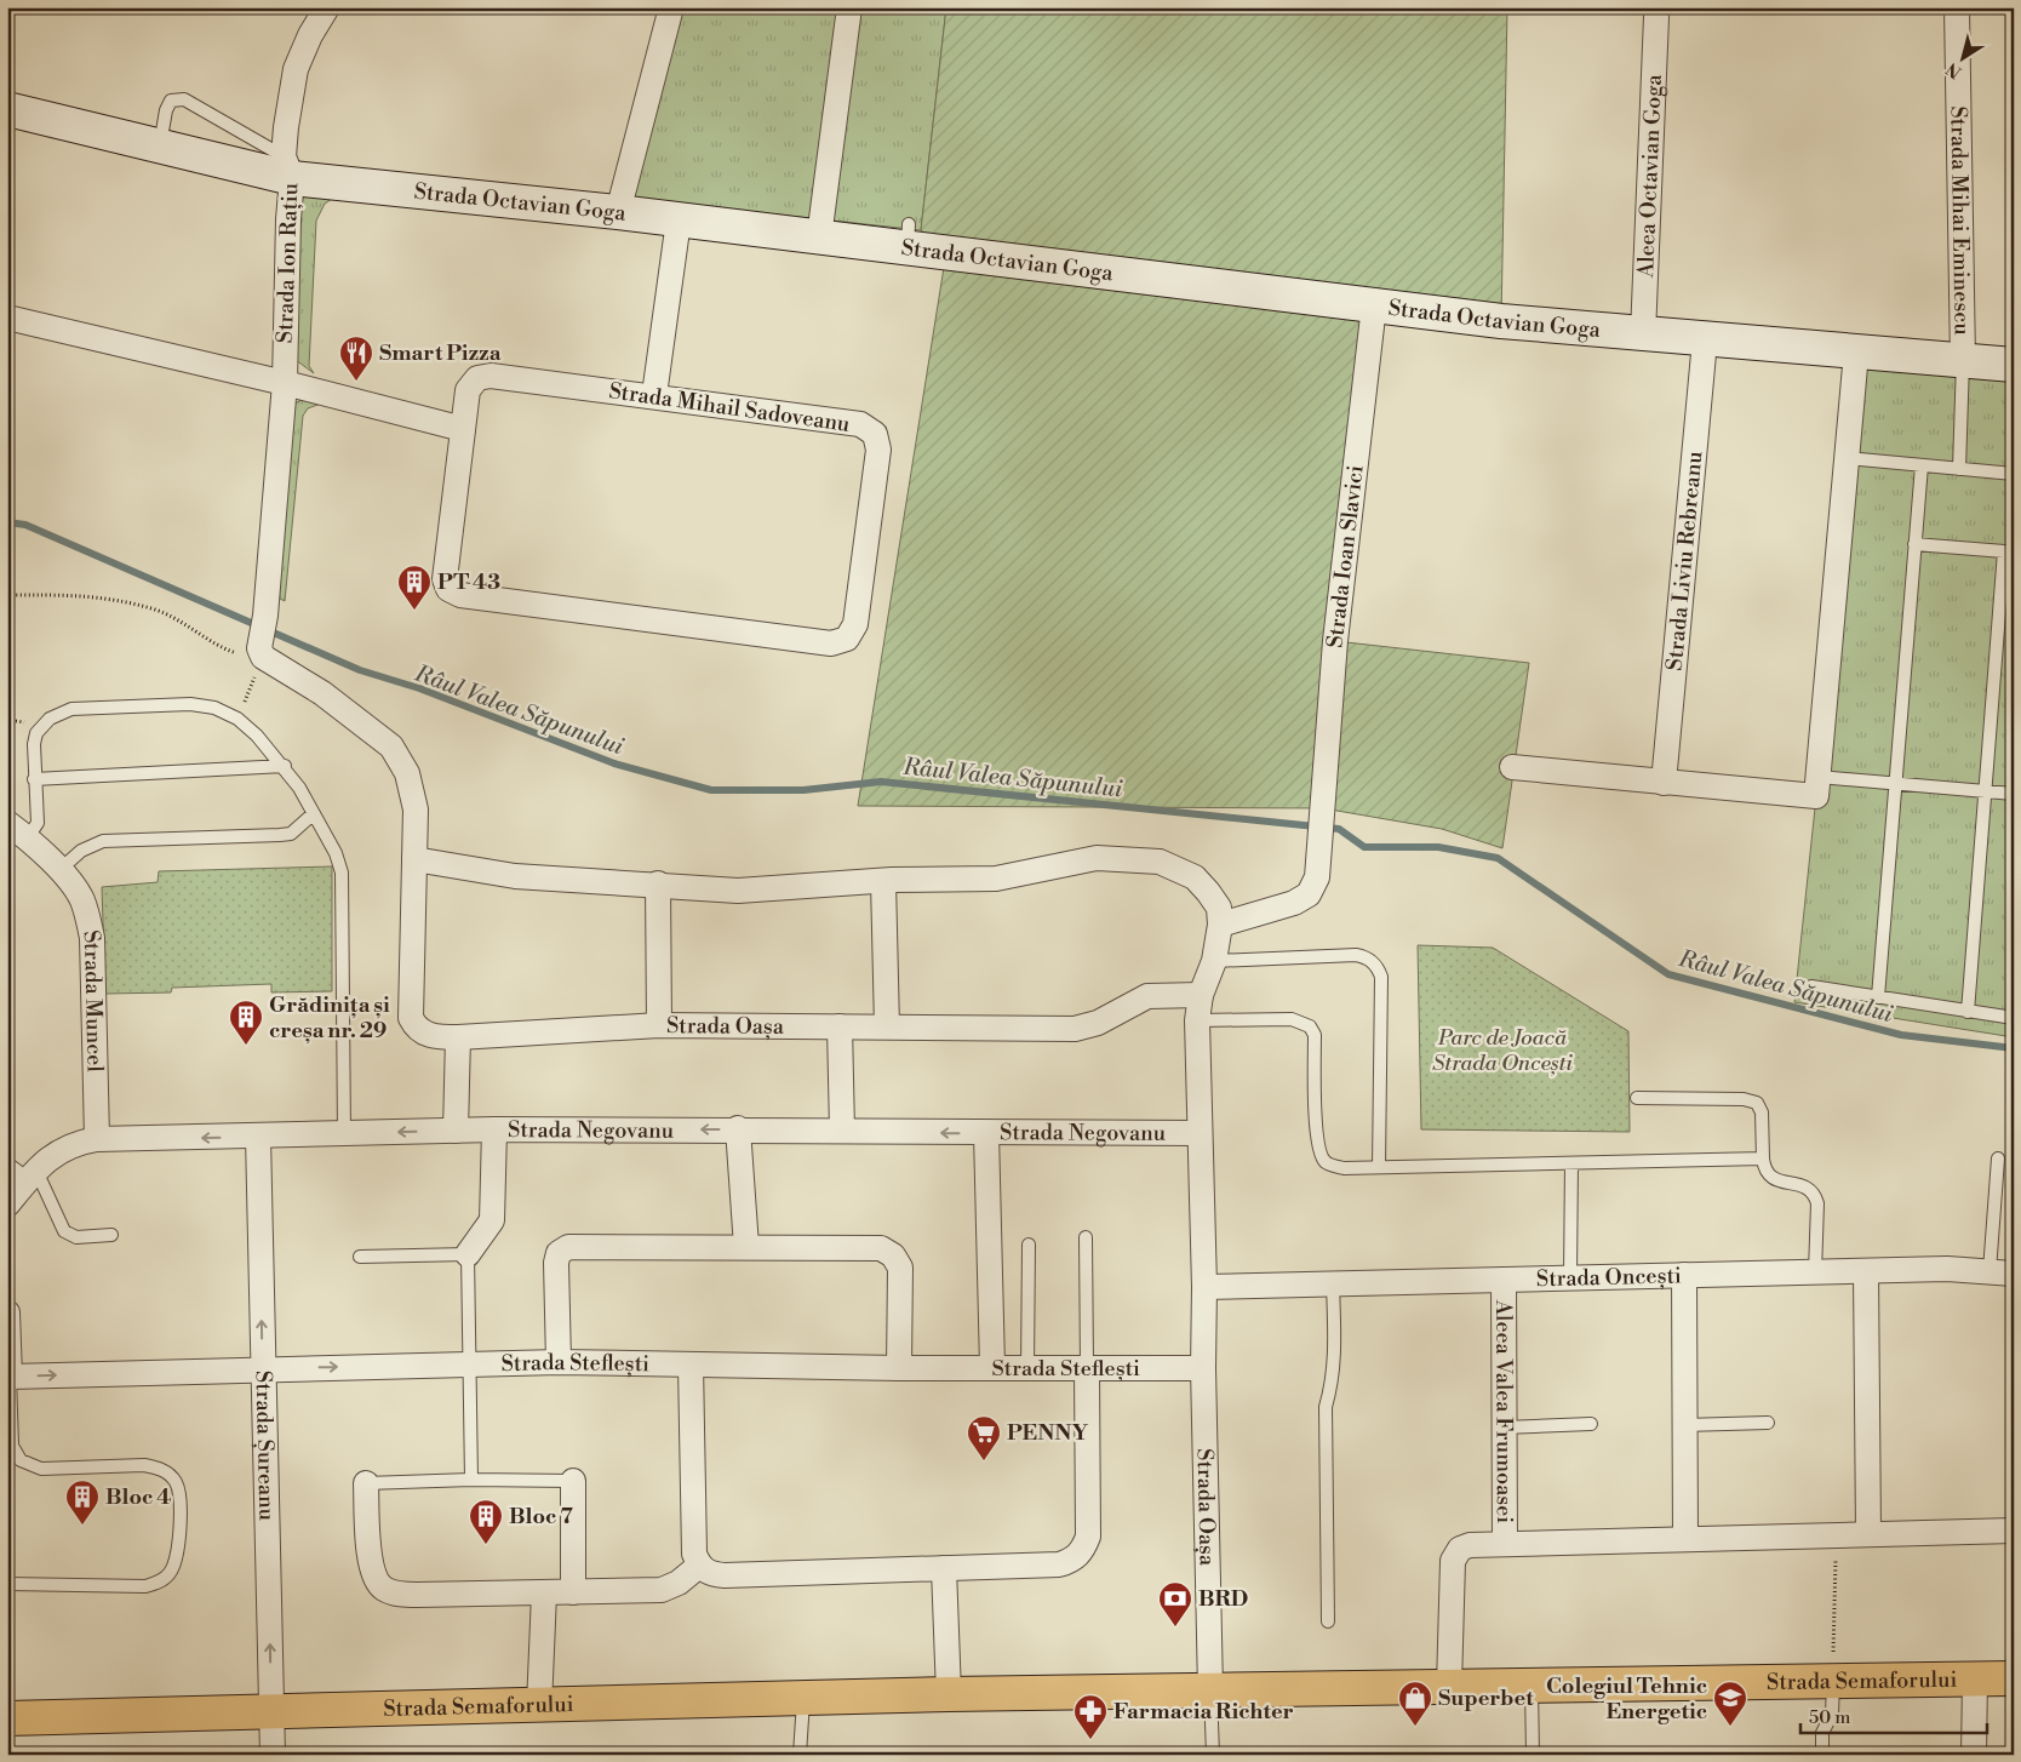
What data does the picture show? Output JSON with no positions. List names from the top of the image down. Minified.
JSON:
{"streets":{"main road":["Strada Semaforului"],"street":["Aleea Octavian Goga","Strada Octavian Goga","Strada Mihai Eminescu","Strada Ion Rațiu","Strada Mihail Sadoveanu","Strada Ioan Slavici","Strada Liviu Rebreanu","Strada Muncel","Strada Oașa","Strada Negovanu","Strada Oncești","Strada Steflești","Aleea Valea Frumoasei","Strada Șureanu"]},"crossings":[["Aleea Octavian Goga","Strada Octavian Goga"],["Strada Octavian Goga","Strada Mihai Eminescu"],["Strada Octavian Goga","Strada Ion Rațiu"],["Strada Octavian Goga","Strada Ioan Slavici"],["Strada Octavian Goga","Strada Liviu Rebreanu"],["Strada Ion Rațiu","Strada Oașa"],["Strada Ioan Slavici","Strada Oașa"],["Strada Muncel","Strada Negovanu"],["Strada Oașa","Strada Negovanu"],["Strada Oașa","Strada Oncești"],["Strada Oașa","Strada Steflești"],["Strada Oașa","Strada Semaforului"],["Strada Negovanu","Strada Șureanu"],["Strada Oncești","Aleea Valea Frumoasei"],["Strada Steflești","Strada Șureanu"],["Aleea Valea Frumoasei","Strada Semaforului"],["Strada Șureanu","Strada Semaforului"]],"one_way":["Strada Negovanu","Strada Steflești","Strada Șureanu"],"water":["Râul Valea Săpunului"],"parks":["Parc de Joacă Strada Oncești"],"places":{"restaurant":["Smart Pizza"],"building":["PT 43","Grădinița și creșa nr. 29","Bloc 4","Bloc 7"],"supermarket":["PENNY"],"bank":["BRD"],"shop":["Superbet"],"school or university":["Colegiul Tehnic Energetic"],"pharmacy":["Farmacia Richter"]},"scale_bar":"50 m","north":"bottom left"}
